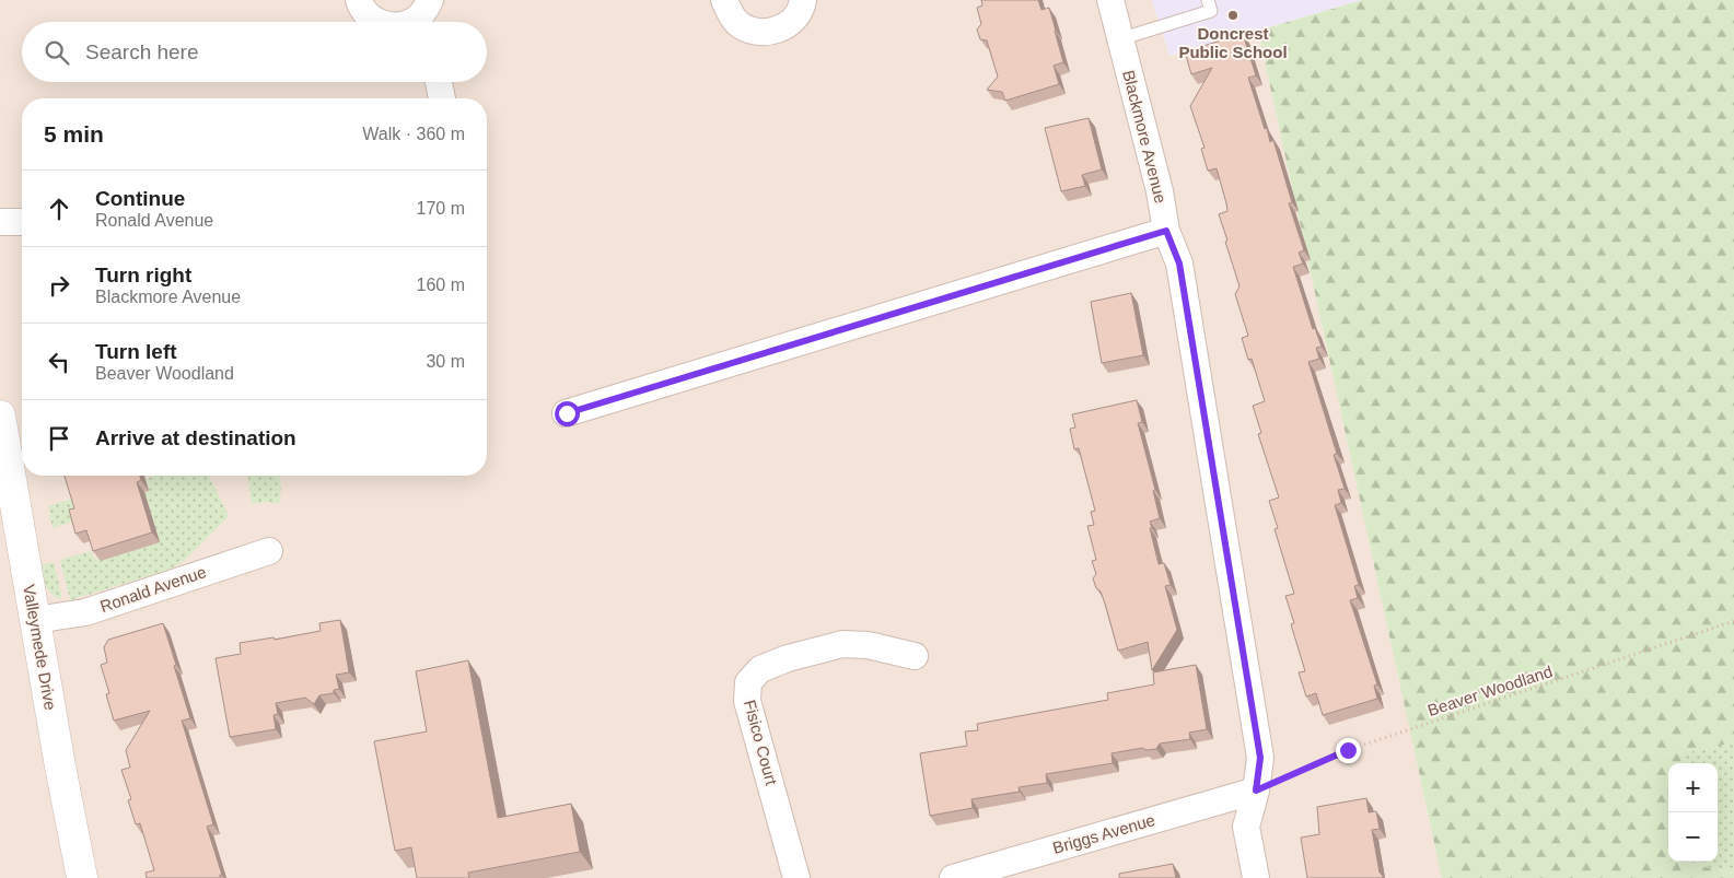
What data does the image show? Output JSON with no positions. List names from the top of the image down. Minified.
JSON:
{"streets":{"street":["Blackmore Avenue","Ronald Avenue","Valleymede Drive","Fisico Court","Briggs Avenue"],"path":["Beaver Woodland"]},"crossings":[["Blackmore Avenue","Beaver Woodland"],["Blackmore Avenue","Briggs Avenue"],["Ronald Avenue","Valleymede Drive"],["Beaver Woodland","Briggs Avenue"]],"places":["Doncrest Public School"],"page":{"search":"Search here","heading":["5 min","Walk · 360 m"],"list":[["Continue","Ronald Avenue","170 m"],["Turn right","Blackmore Avenue","160 m"],["Turn left","Beaver Woodland","30 m"],"Arrive at destination"],"map_buttons":["+","−"]}}
